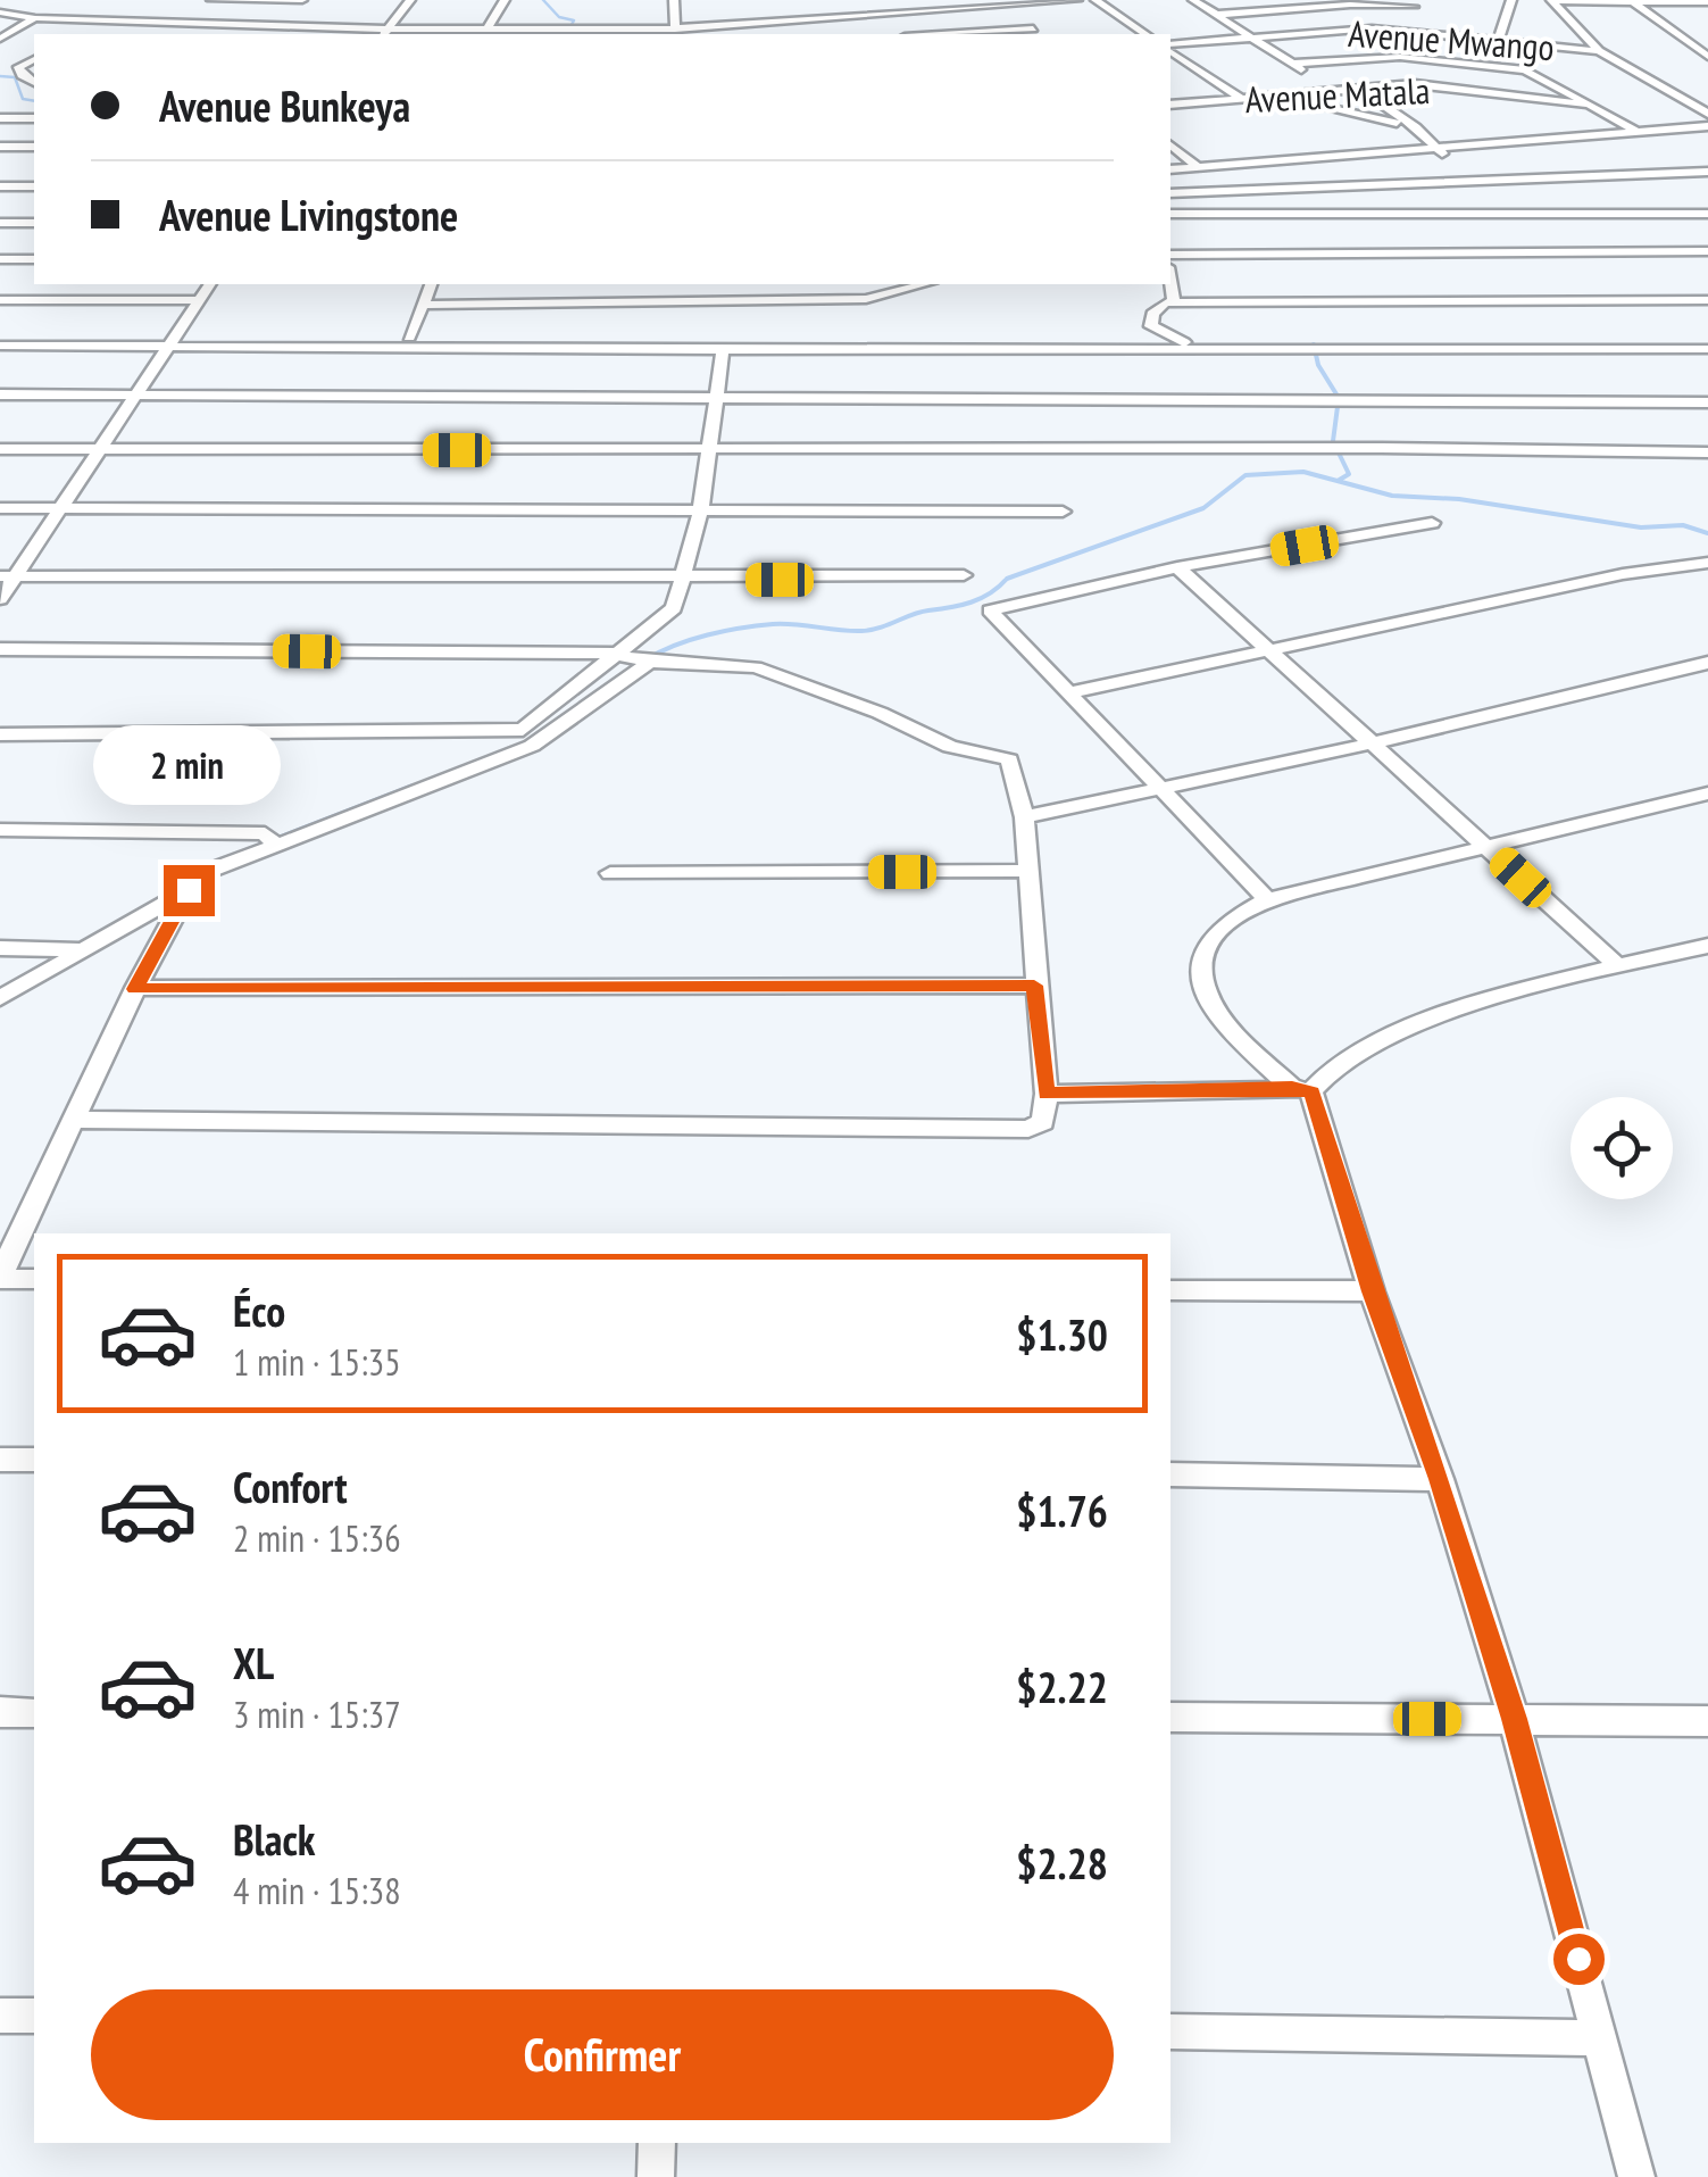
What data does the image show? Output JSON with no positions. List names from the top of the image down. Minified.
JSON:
{"streets":{"street":["Avenue Mwango","Avenue Matala"]},"crossings":[["Avenue Mwango","Avenue Matala"]],"page":{"banner":["Avenue Bunkeya","Avenue Livingstone"],"bubble":"2 min","list":[{"name":"Éco","note":"1 min · 15:35","value":"$1.30"},{"name":"Confort","note":"2 min · 15:36","value":"$1.76"},{"name":"XL","note":"3 min · 15:37","value":"$2.22"},{"name":"Black","note":"4 min · 15:38","value":"$2.28"}],"buttons":"Confirmer"}}
